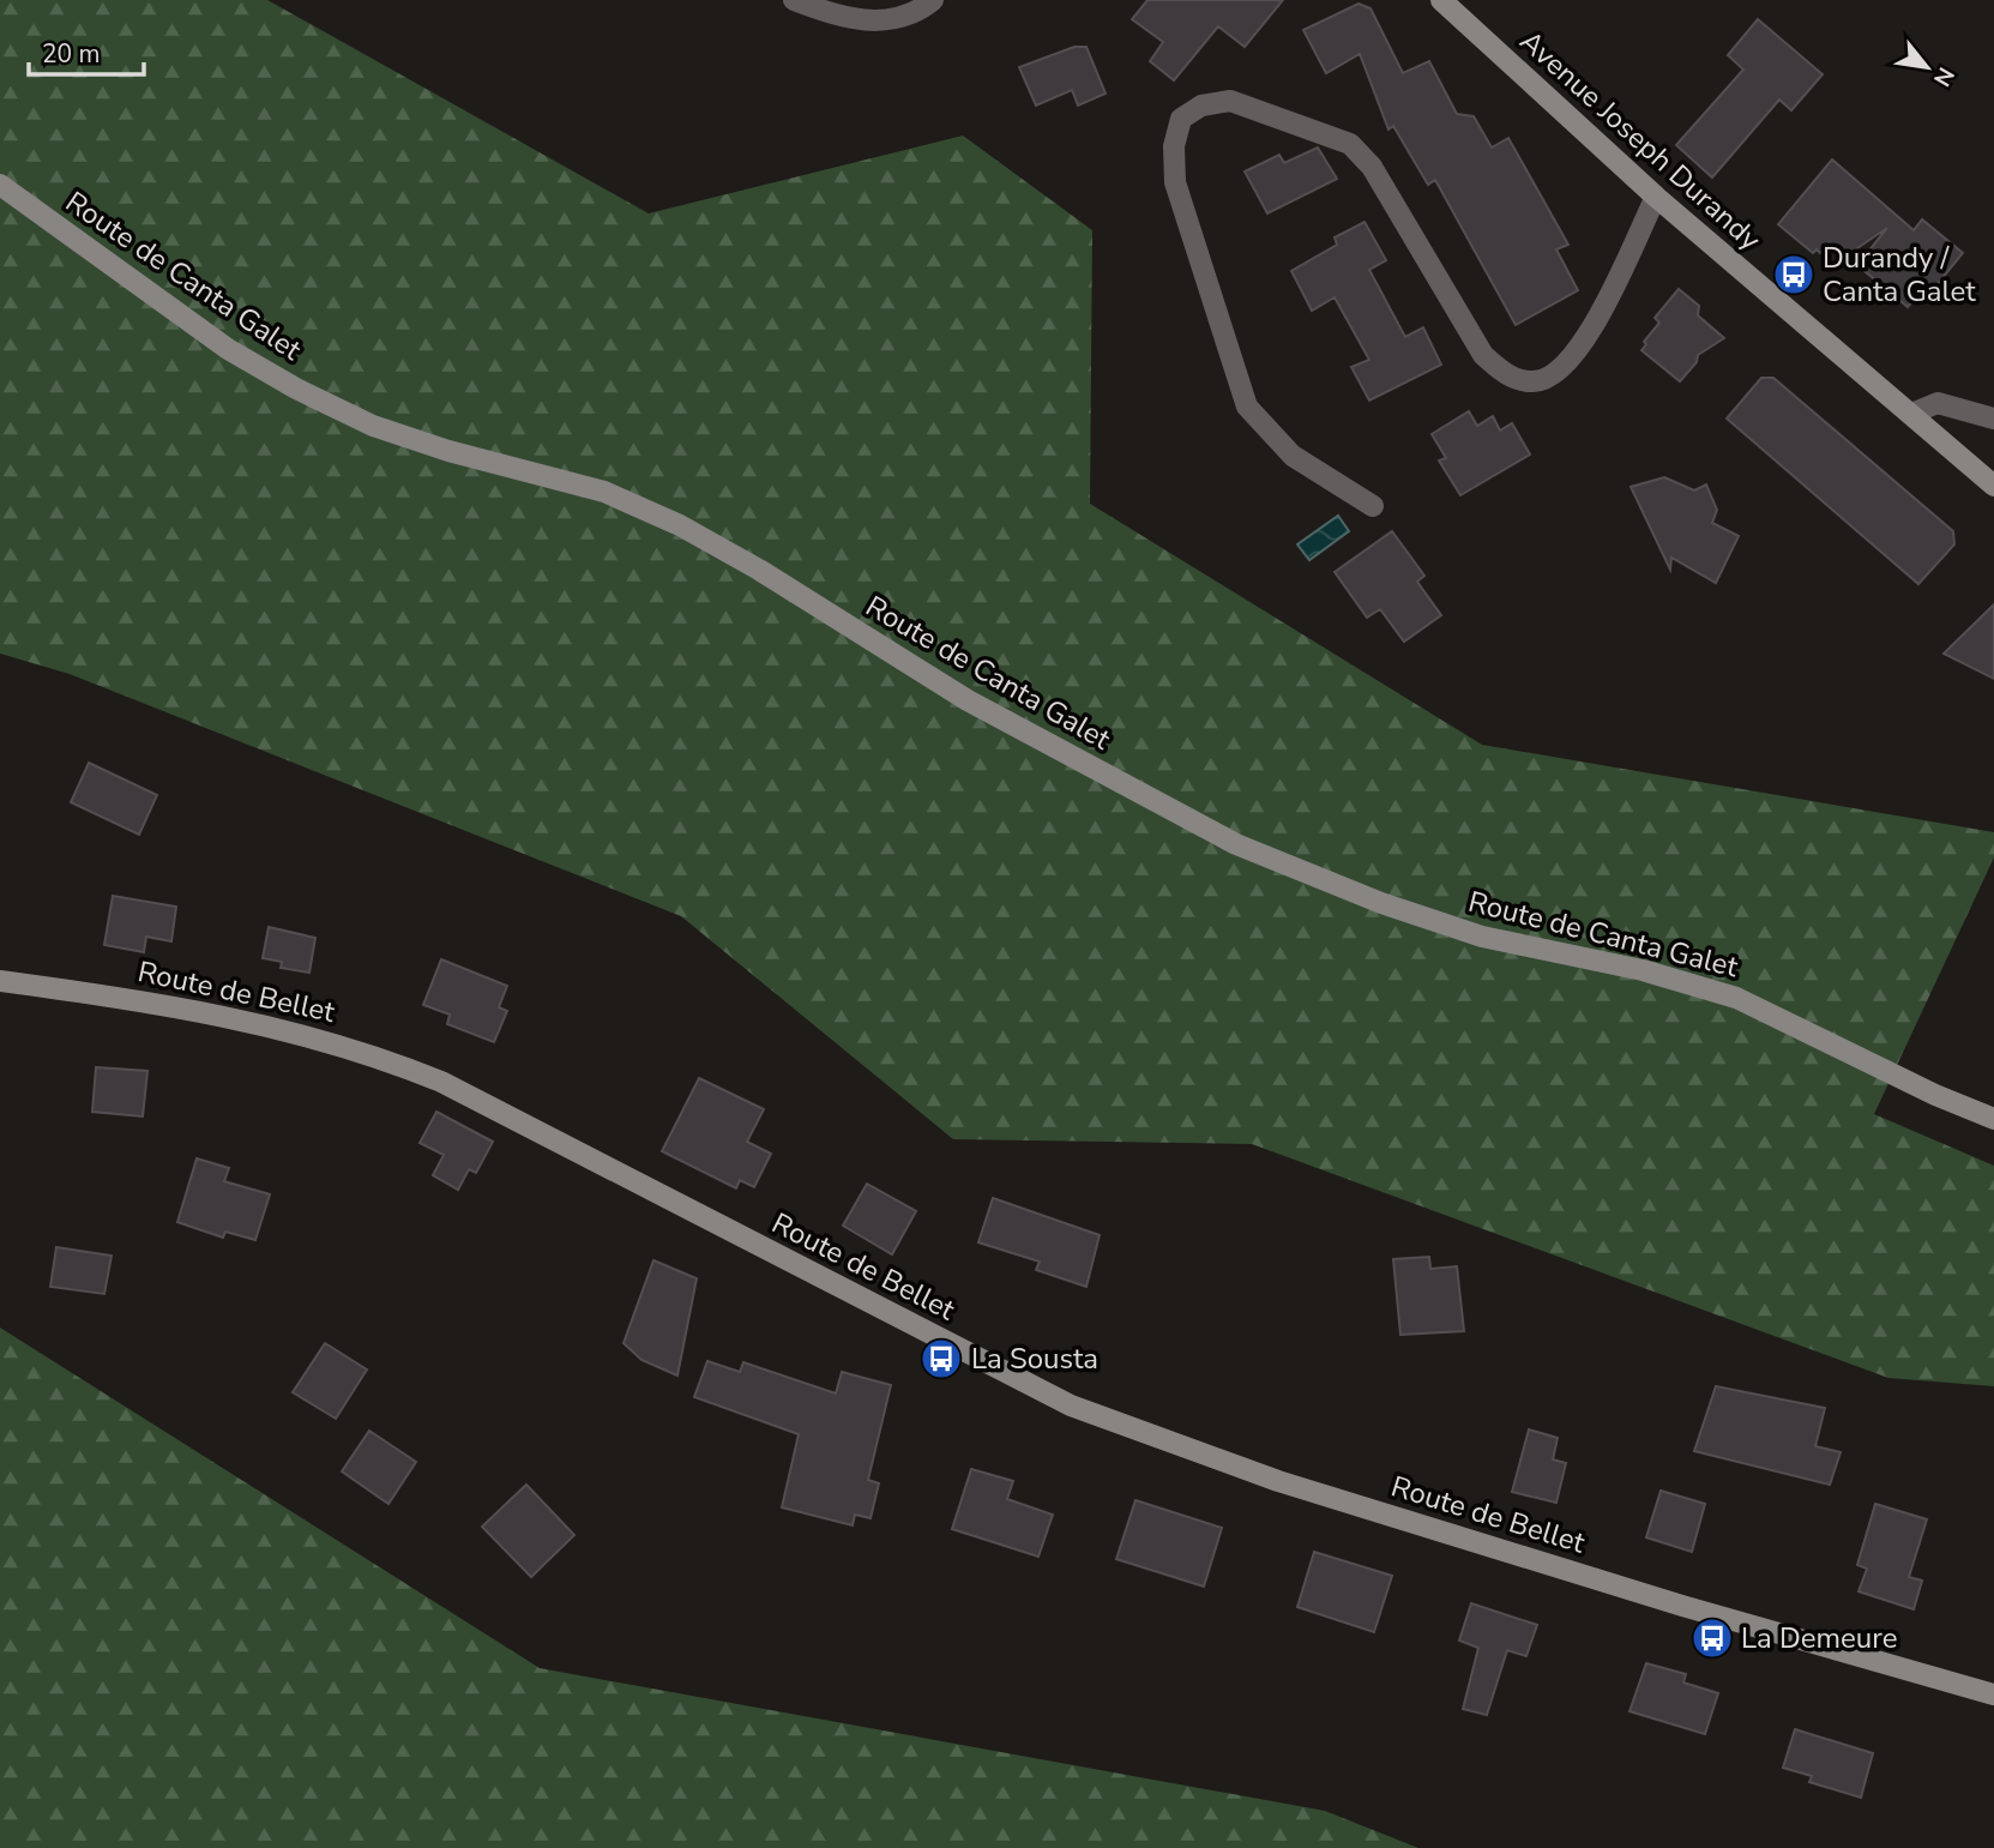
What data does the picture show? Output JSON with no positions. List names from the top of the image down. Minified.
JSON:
{"streets":{"street":["Avenue Joseph Durandy","Route de Canta Galet","Route de Bellet"]},"places":{"bus stop":["Durandy / Canta Galet","La Sousta","La Demeure"]},"scale_bar":"20 m","north":"bottom right"}
